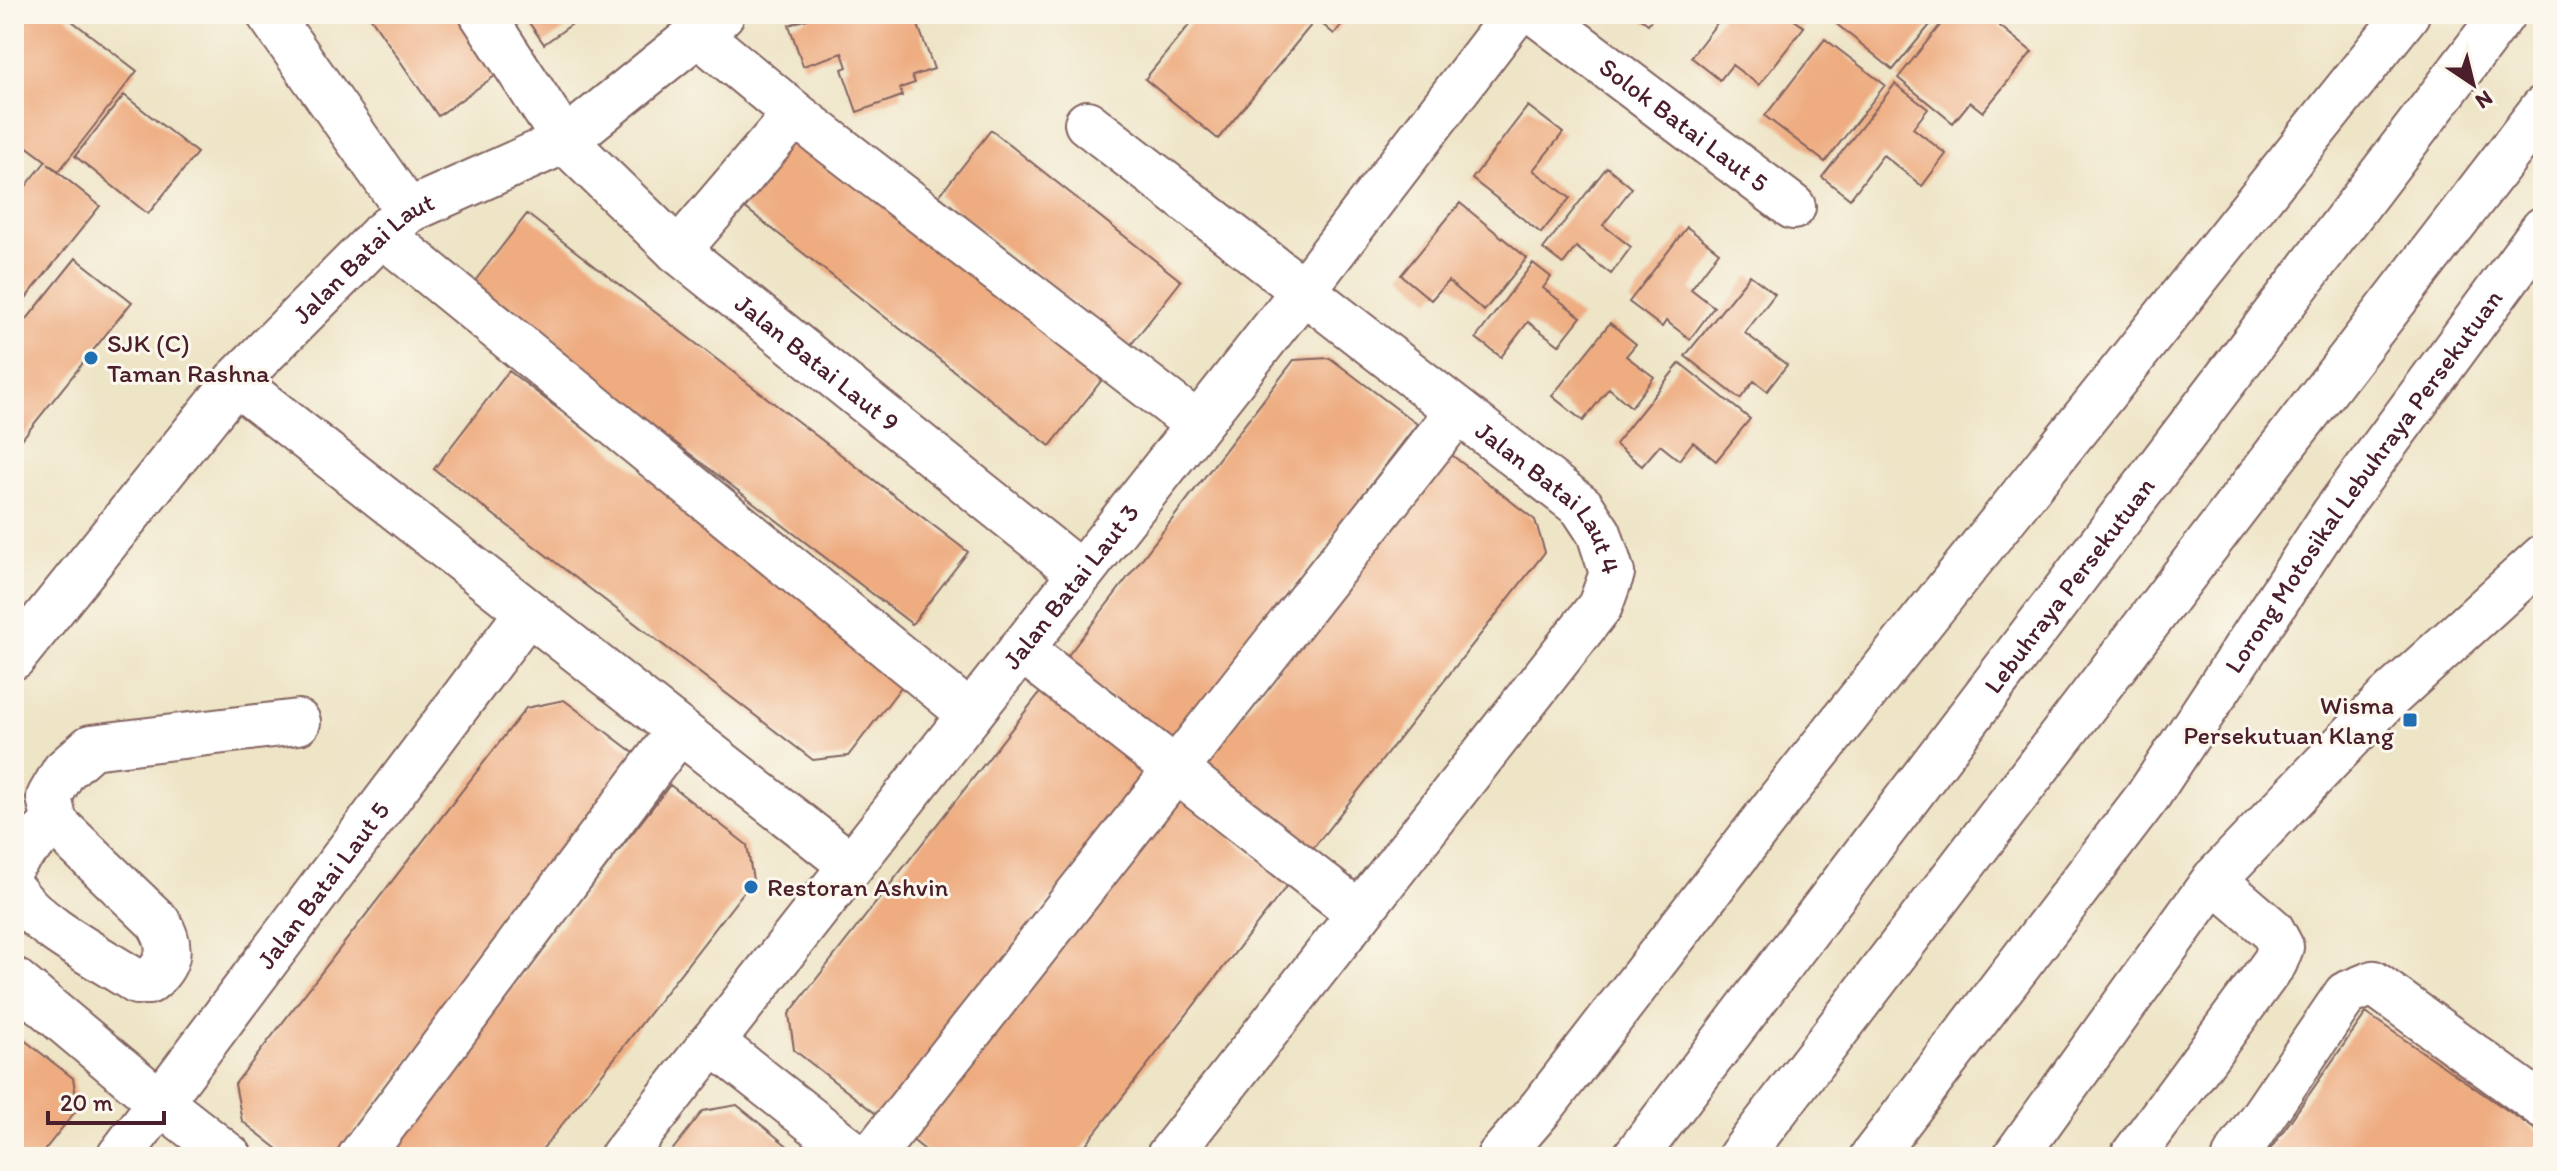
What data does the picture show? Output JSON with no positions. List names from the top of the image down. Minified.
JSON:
{"streets":{"main road":["Solok Batai Laut 5","Jalan Batai Laut","Jalan Batai Laut 9","Lorong Motosikal Lebuhraya Persekutuan","Jalan Batai Laut 4","Lebuhraya Persekutuan","Jalan Batai Laut 3","Jalan Batai Laut 5"]},"crossings":[["Jalan Batai Laut","Jalan Batai Laut 9"],["Jalan Batai Laut 9","Jalan Batai Laut 3"],["Jalan Batai Laut 4","Jalan Batai Laut 3"]],"places":{"other":["SJK (C) Taman Rashna","Restoran Ashvin"],"transit":["Wisma Persekutuan Klang"]},"scale_bar":"20 m","north":"bottom right"}
